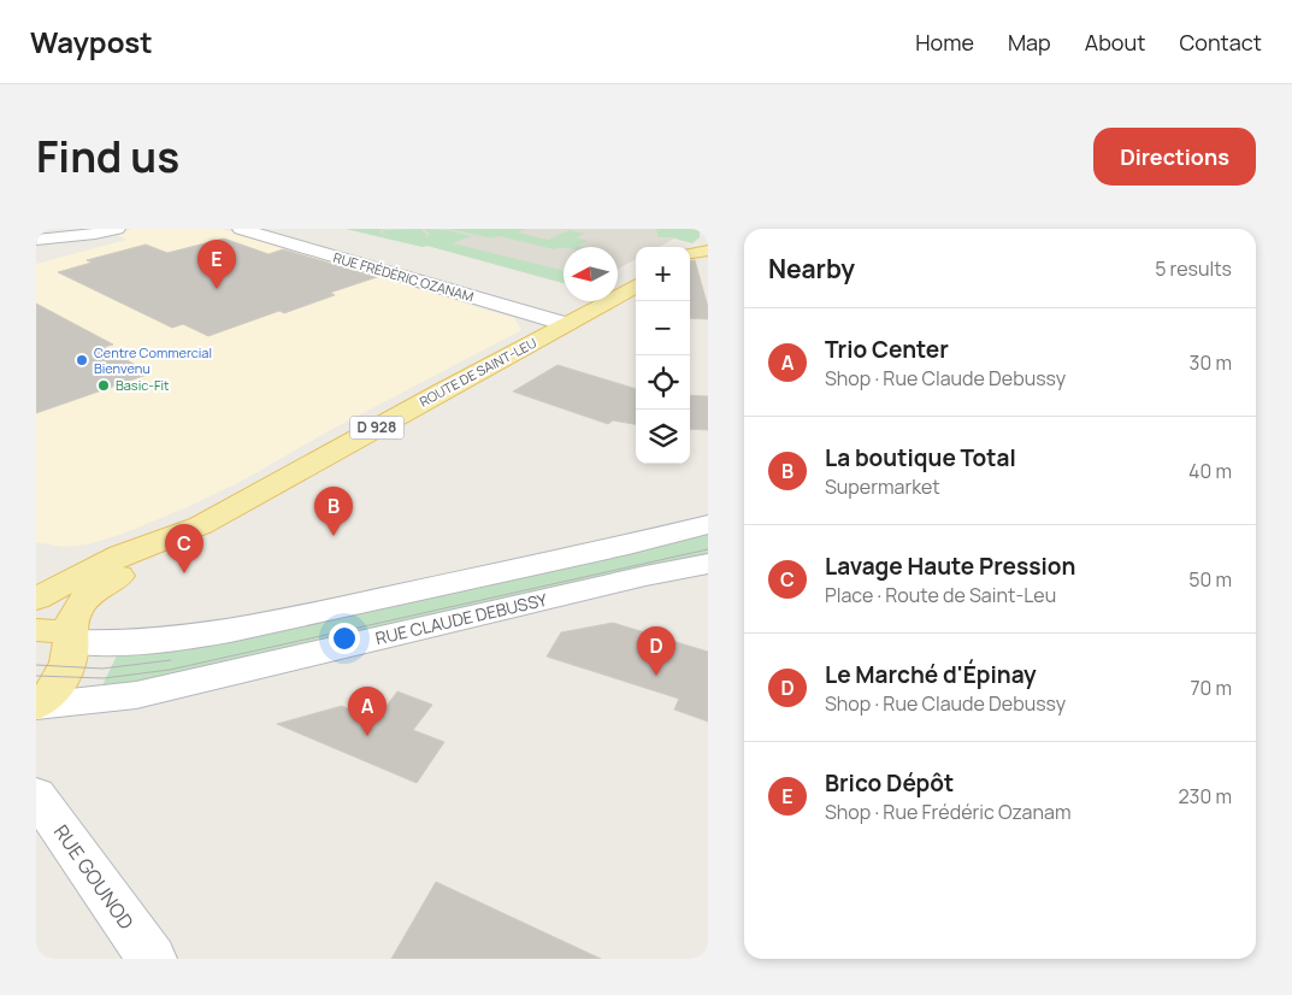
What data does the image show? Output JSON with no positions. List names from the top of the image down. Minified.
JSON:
{"streets":{"main road":["RUE FRÉDÉRIC OZANAM","ROUTE DE SAINT-LEU","D 928","RUE CLAUDE DEBUSSY","RUE GOUNOD"]},"crossings":[["RUE FRÉDÉRIC OZANAM","ROUTE DE SAINT-LEU"],["ROUTE DE SAINT-LEU","D 928"],["D 928","RUE CLAUDE DEBUSSY"]],"places":["Centre Commercial Bienvenu","Basic-Fit"],"north":"left","page":{"header":"Waypost","nav":["Home","Map","About","Contact"],"title":"Find us","buttons":"Directions","heading":["Nearby","5 results"],"pins":["E","B","C","D","A"],"map_buttons":["+","−"],"list":[{"mark":"A","name":"Trio Center","note":"Shop · Rue Claude Debussy","value":"30 m"},{"mark":"B","name":"La boutique Total","note":"Supermarket","value":"40 m"},{"mark":"C","name":"Lavage Haute Pression","note":"Place · Route de Saint-Leu","value":"50 m"},{"mark":"D","name":"Le Marché d'Épinay","note":"Shop · Rue Claude Debussy","value":"70 m"},{"mark":"E","name":"Brico Dépôt","note":"Shop · Rue Frédéric Ozanam","value":"230 m"}]}}
